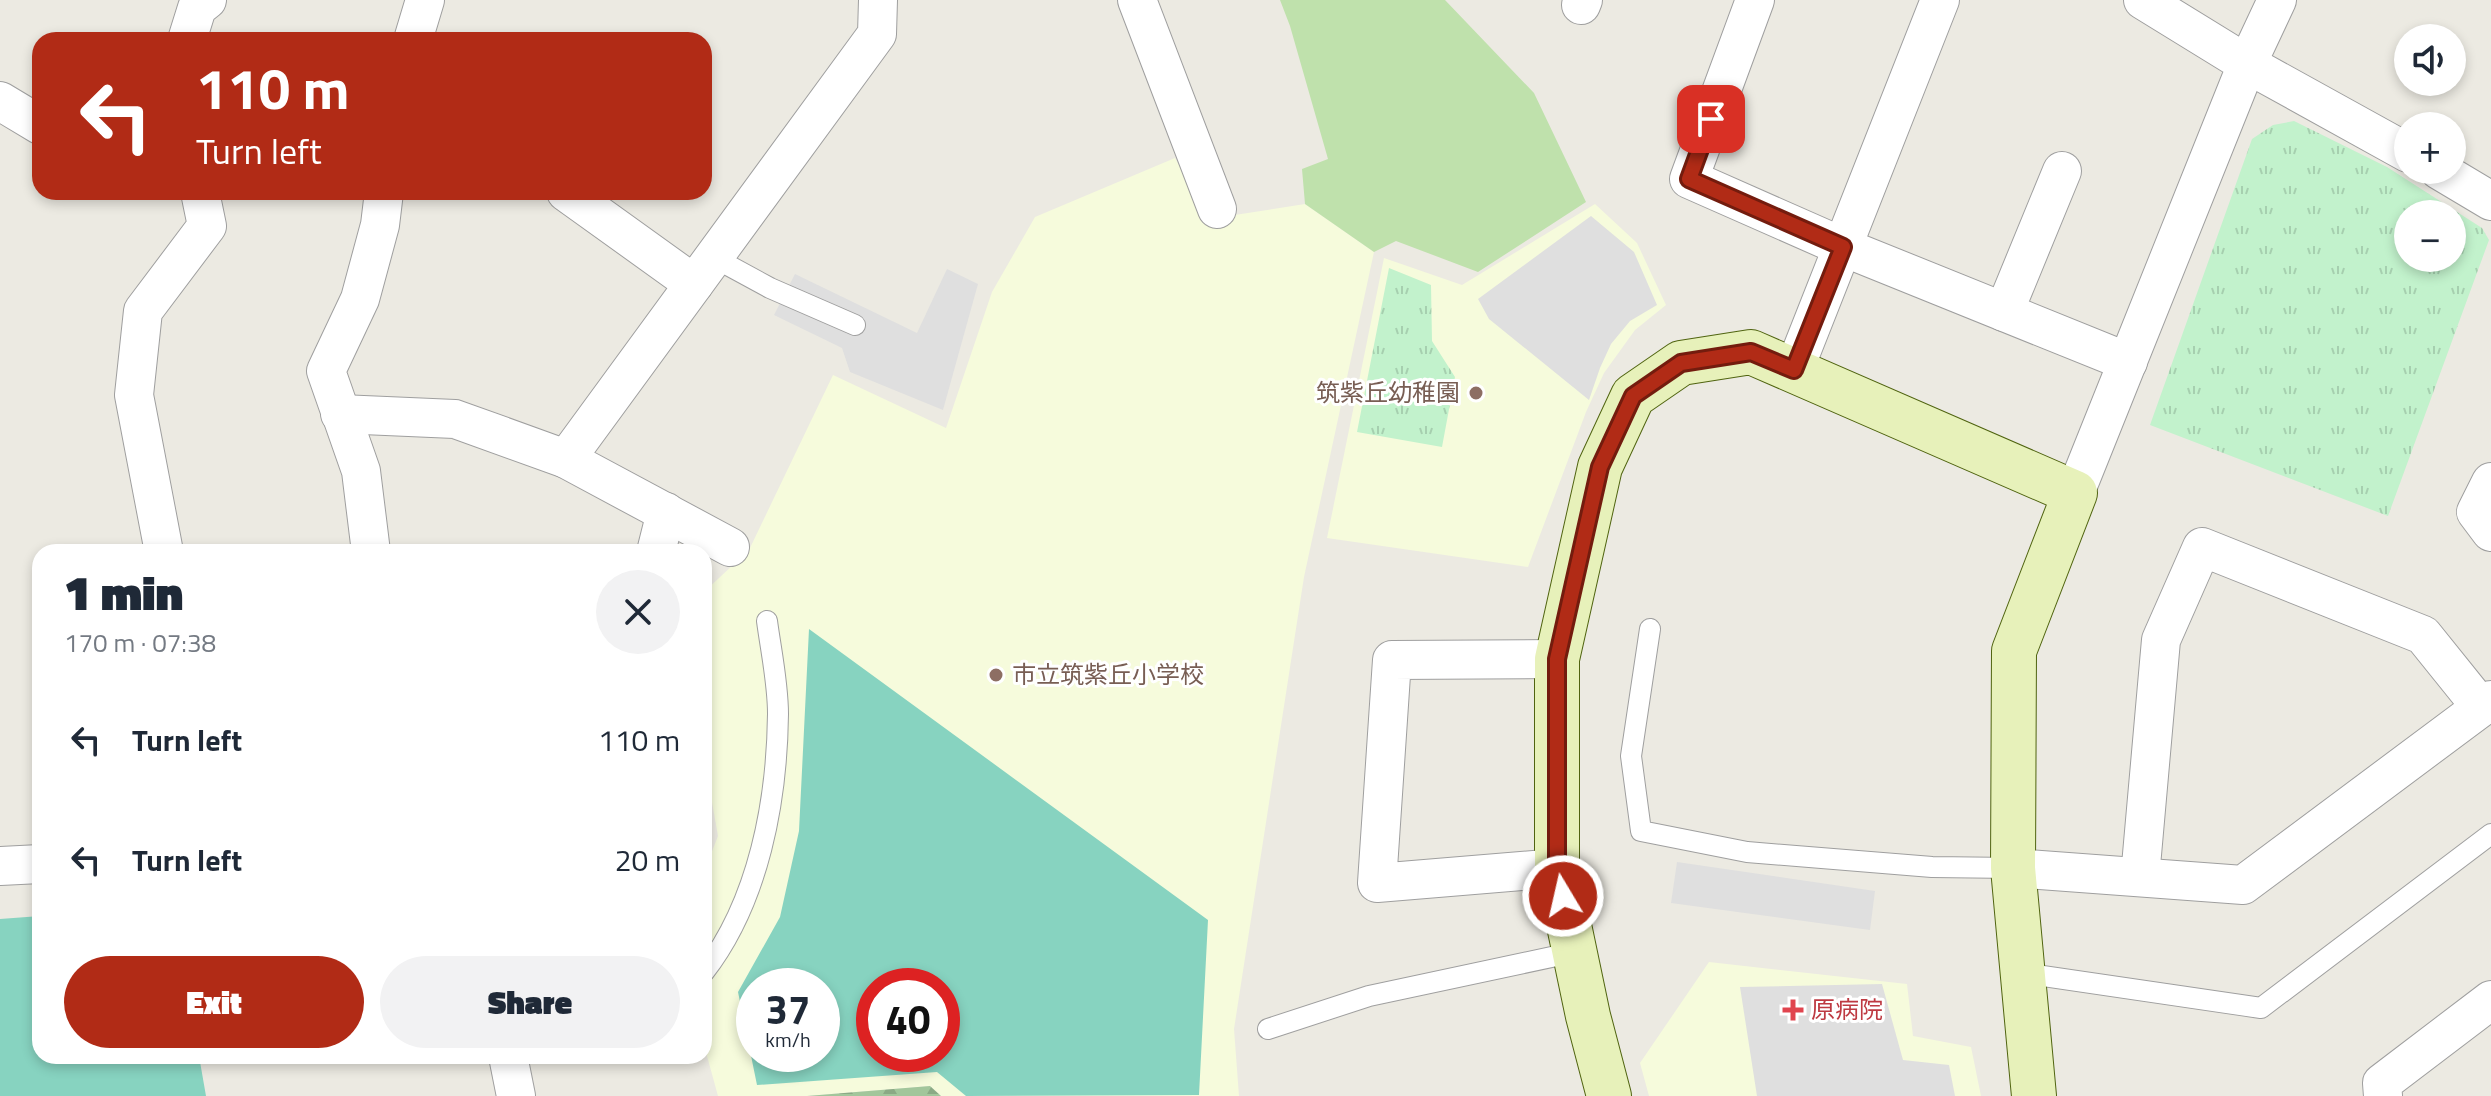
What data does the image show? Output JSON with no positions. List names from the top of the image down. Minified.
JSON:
{"places":{"other":["筑紫丘幼稚園","市立筑紫丘小学校"],"health":["原病院"]},"page":{"map_buttons":["+","−"],"turn":["110 m","Turn left"],"heading":["1 min","170 m · 07:38"],"list":[{"name":"Turn left","value":"110 m"},{"name":"Turn left","value":"20 m"}],"buttons":["Exit","Share"],"speed":"37 km/h","limit":"40"}}
